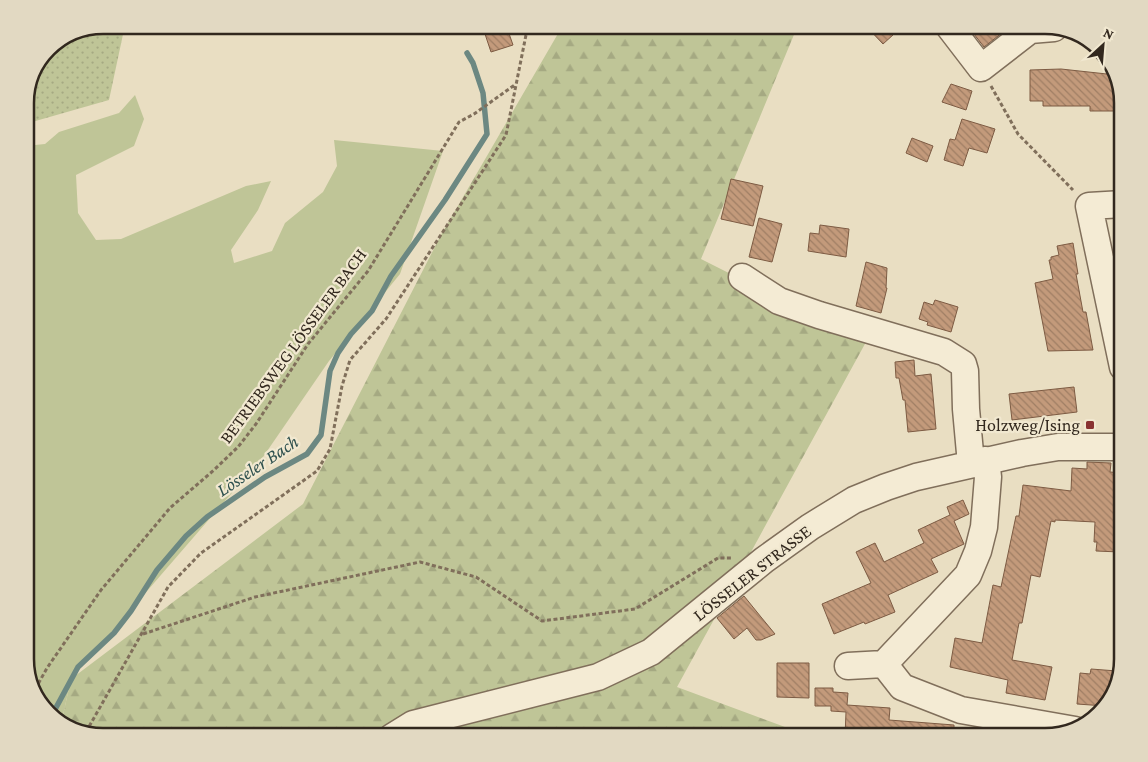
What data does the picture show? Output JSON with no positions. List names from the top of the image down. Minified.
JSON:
{"streets":{"street":["LÖSSELER STRASSE"],"path":["BETRIEBSWEG LÖSSELER BACH"]},"water":["Lösseler Bach"],"places":{"transit":["Holzweg/Ising"]},"north":"top right"}
